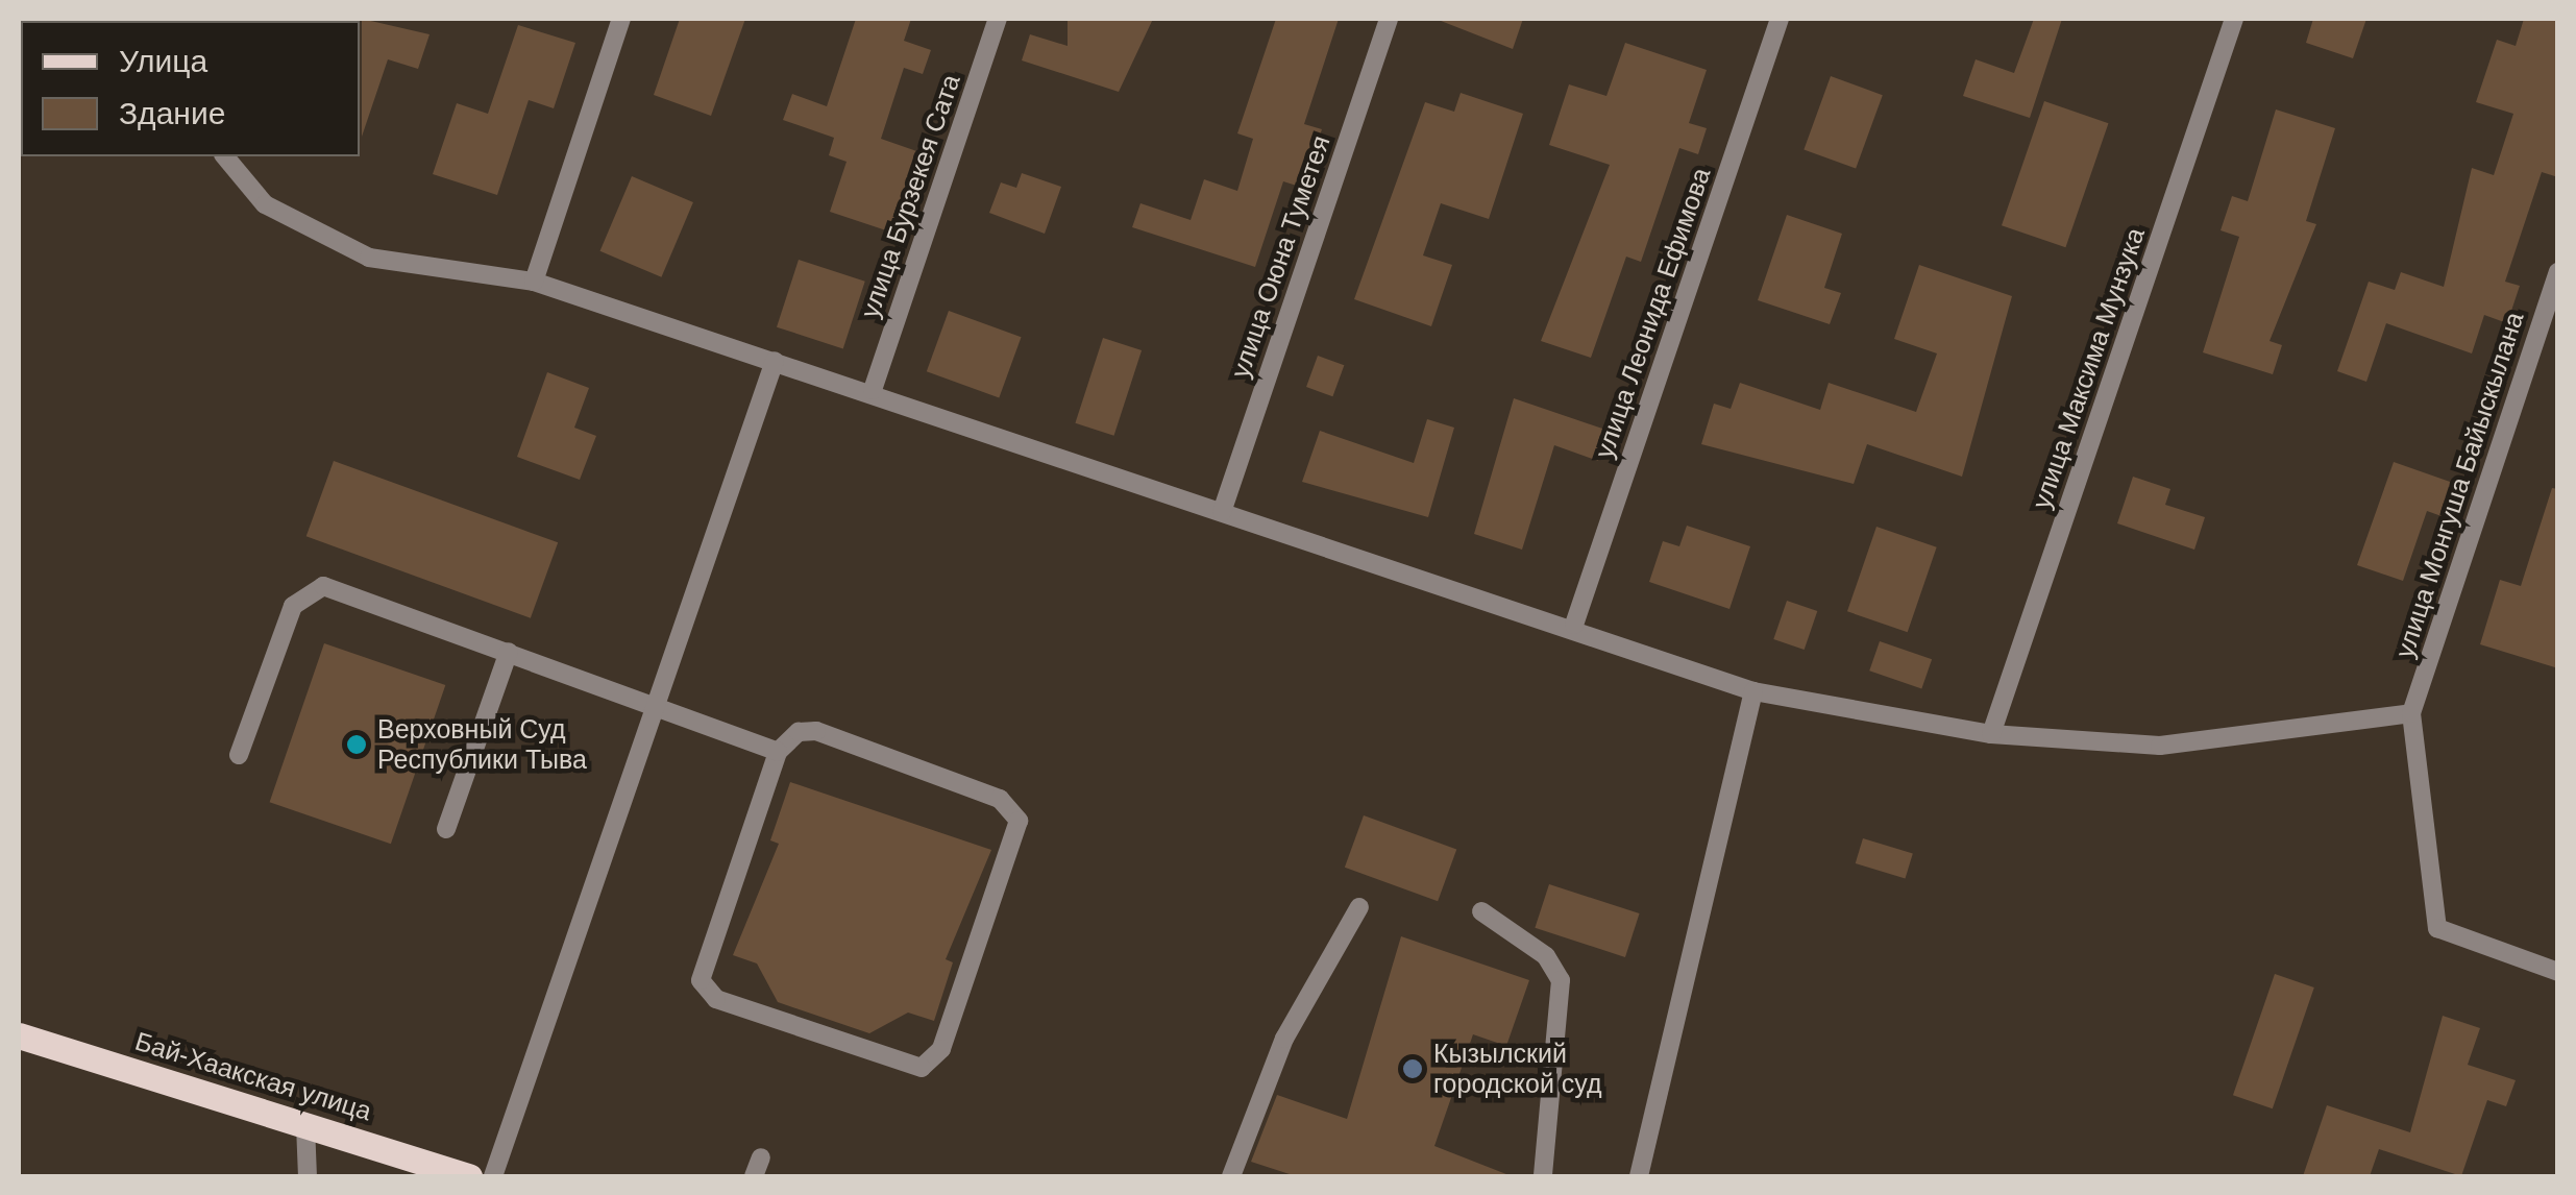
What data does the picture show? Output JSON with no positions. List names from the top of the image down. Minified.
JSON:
{"streets":{"main road":["Бай-Хаакская улица"],"street":["улица Бурзекея Сата","улица Оюна Туметея","улица Леонида Ефимова","улица Максима Мунзука","улица Монгуша Байыскылана"]},"places":["Верховный Суд Республики Тыва","Кызылский городской суд"],"legend":["Улица","Здание"]}
